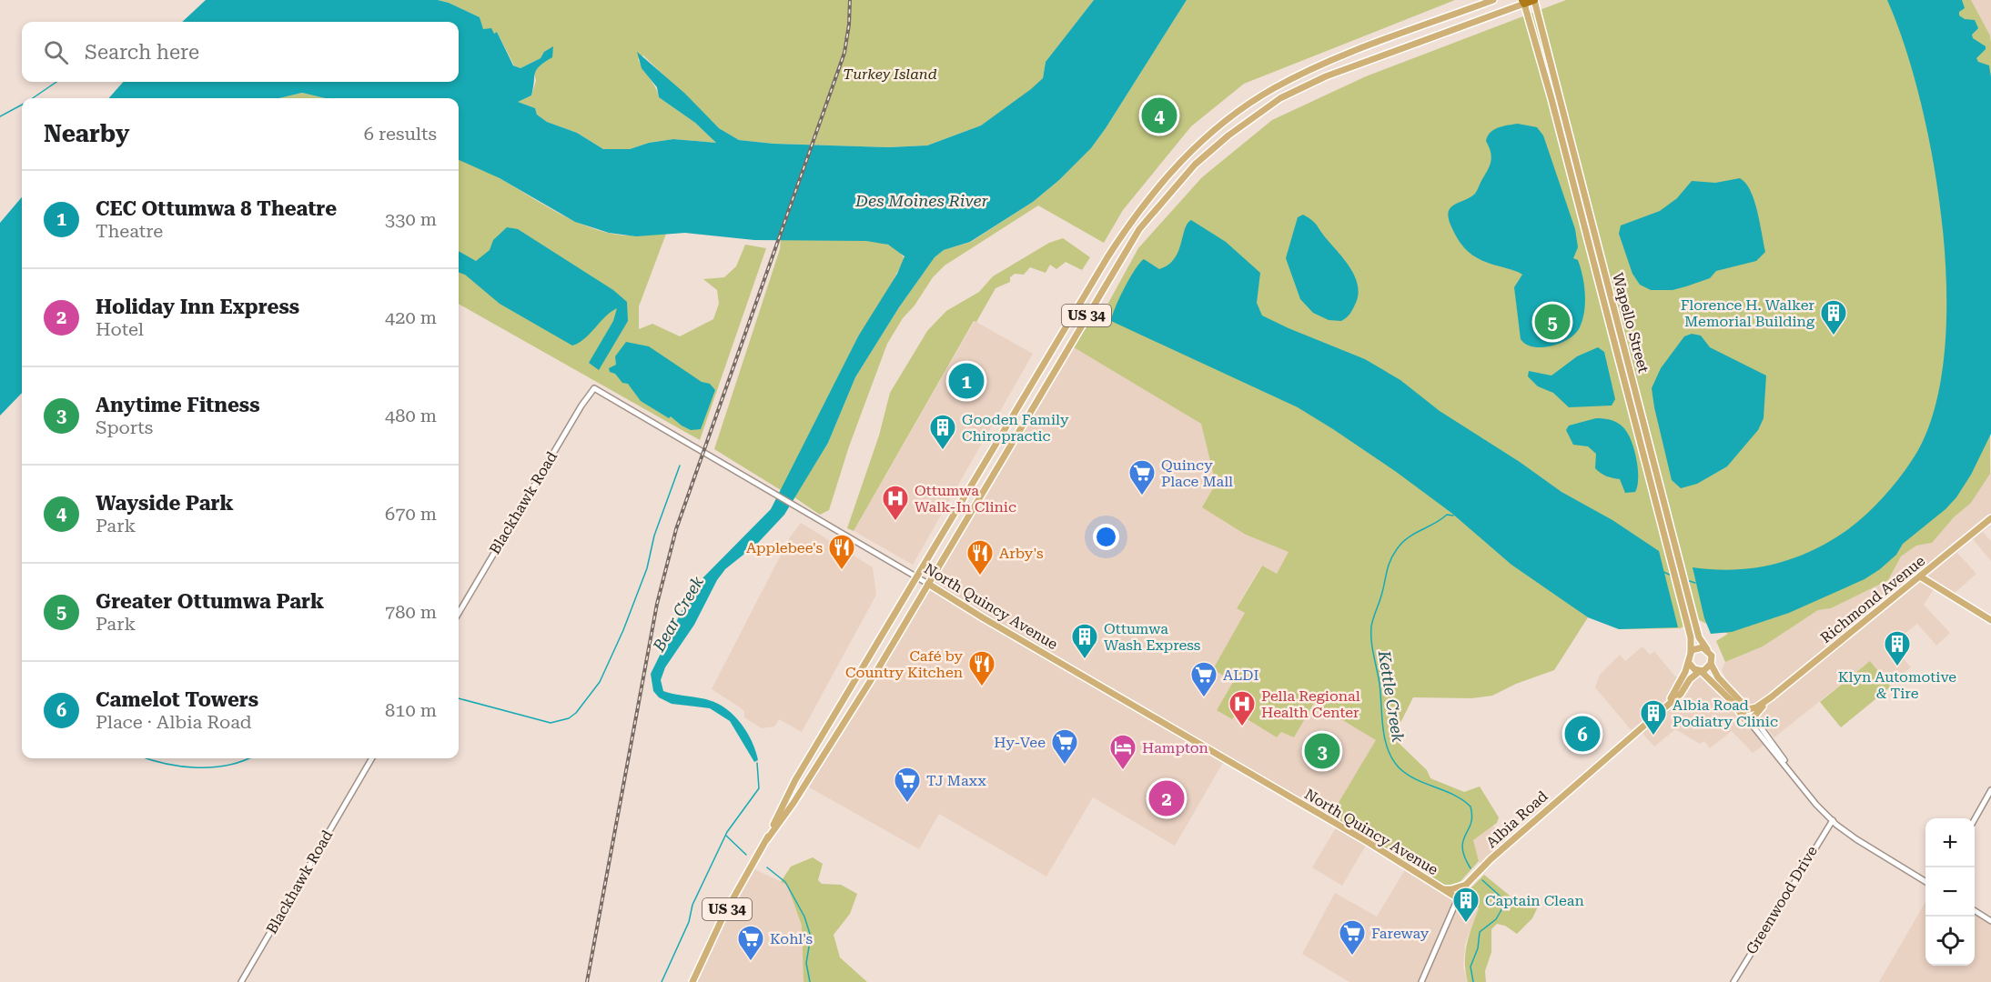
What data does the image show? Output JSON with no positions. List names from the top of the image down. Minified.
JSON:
{"streets":{"highway":["US 34"],"main road":["Wapello Street","Richmond Avenue","North Quincy Avenue","Albia Road"],"street":["Blackhawk Road","Greenwood Drive"]},"crossings":[["US 34","Wapello Street"],["US 34","North Quincy Avenue"],["Wapello Street","Albia Road"],["Blackhawk Road","North Quincy Avenue"],["North Quincy Avenue","Albia Road"]],"water":["Des Moines River","Bear Creek","Kettle Creek"],"parks":["Turkey Island"],"places":{"building":["Florence H. Walker Memorial Building","Gooden Family Chiropractic","Ottumwa Wash Express","Klyn Automotive & Tire","Albia Road Podiatry Clinic","Captain Clean"],"supermarket":["Quincy Place Mall","ALDI","Hy-Vee","TJ Maxx","Fareway","Kohl's"],"hospital":["Ottumwa Walk-In Clinic","Pella Regional Health Center"],"restaurant":["Applebee's","Arby's","Café by Country Kitchen"],"hotel":["Hampton"]},"page":{"search":"Search here","pins":["4","5","1","6","3","2"],"heading":["Nearby","6 results"],"list":[{"mark":"1","name":"CEC Ottumwa 8 Theatre","note":"Theatre","value":"330 m"},{"mark":"2","name":"Holiday Inn Express","note":"Hotel","value":"420 m"},{"mark":"3","name":"Anytime Fitness","note":"Sports","value":"480 m"},{"mark":"4","name":"Wayside Park","note":"Park","value":"670 m"},{"mark":"5","name":"Greater Ottumwa Park","note":"Park","value":"780 m"},{"mark":"6","name":"Camelot Towers","note":"Place · Albia Road","value":"810 m"}],"map_buttons":["+","−"]}}
